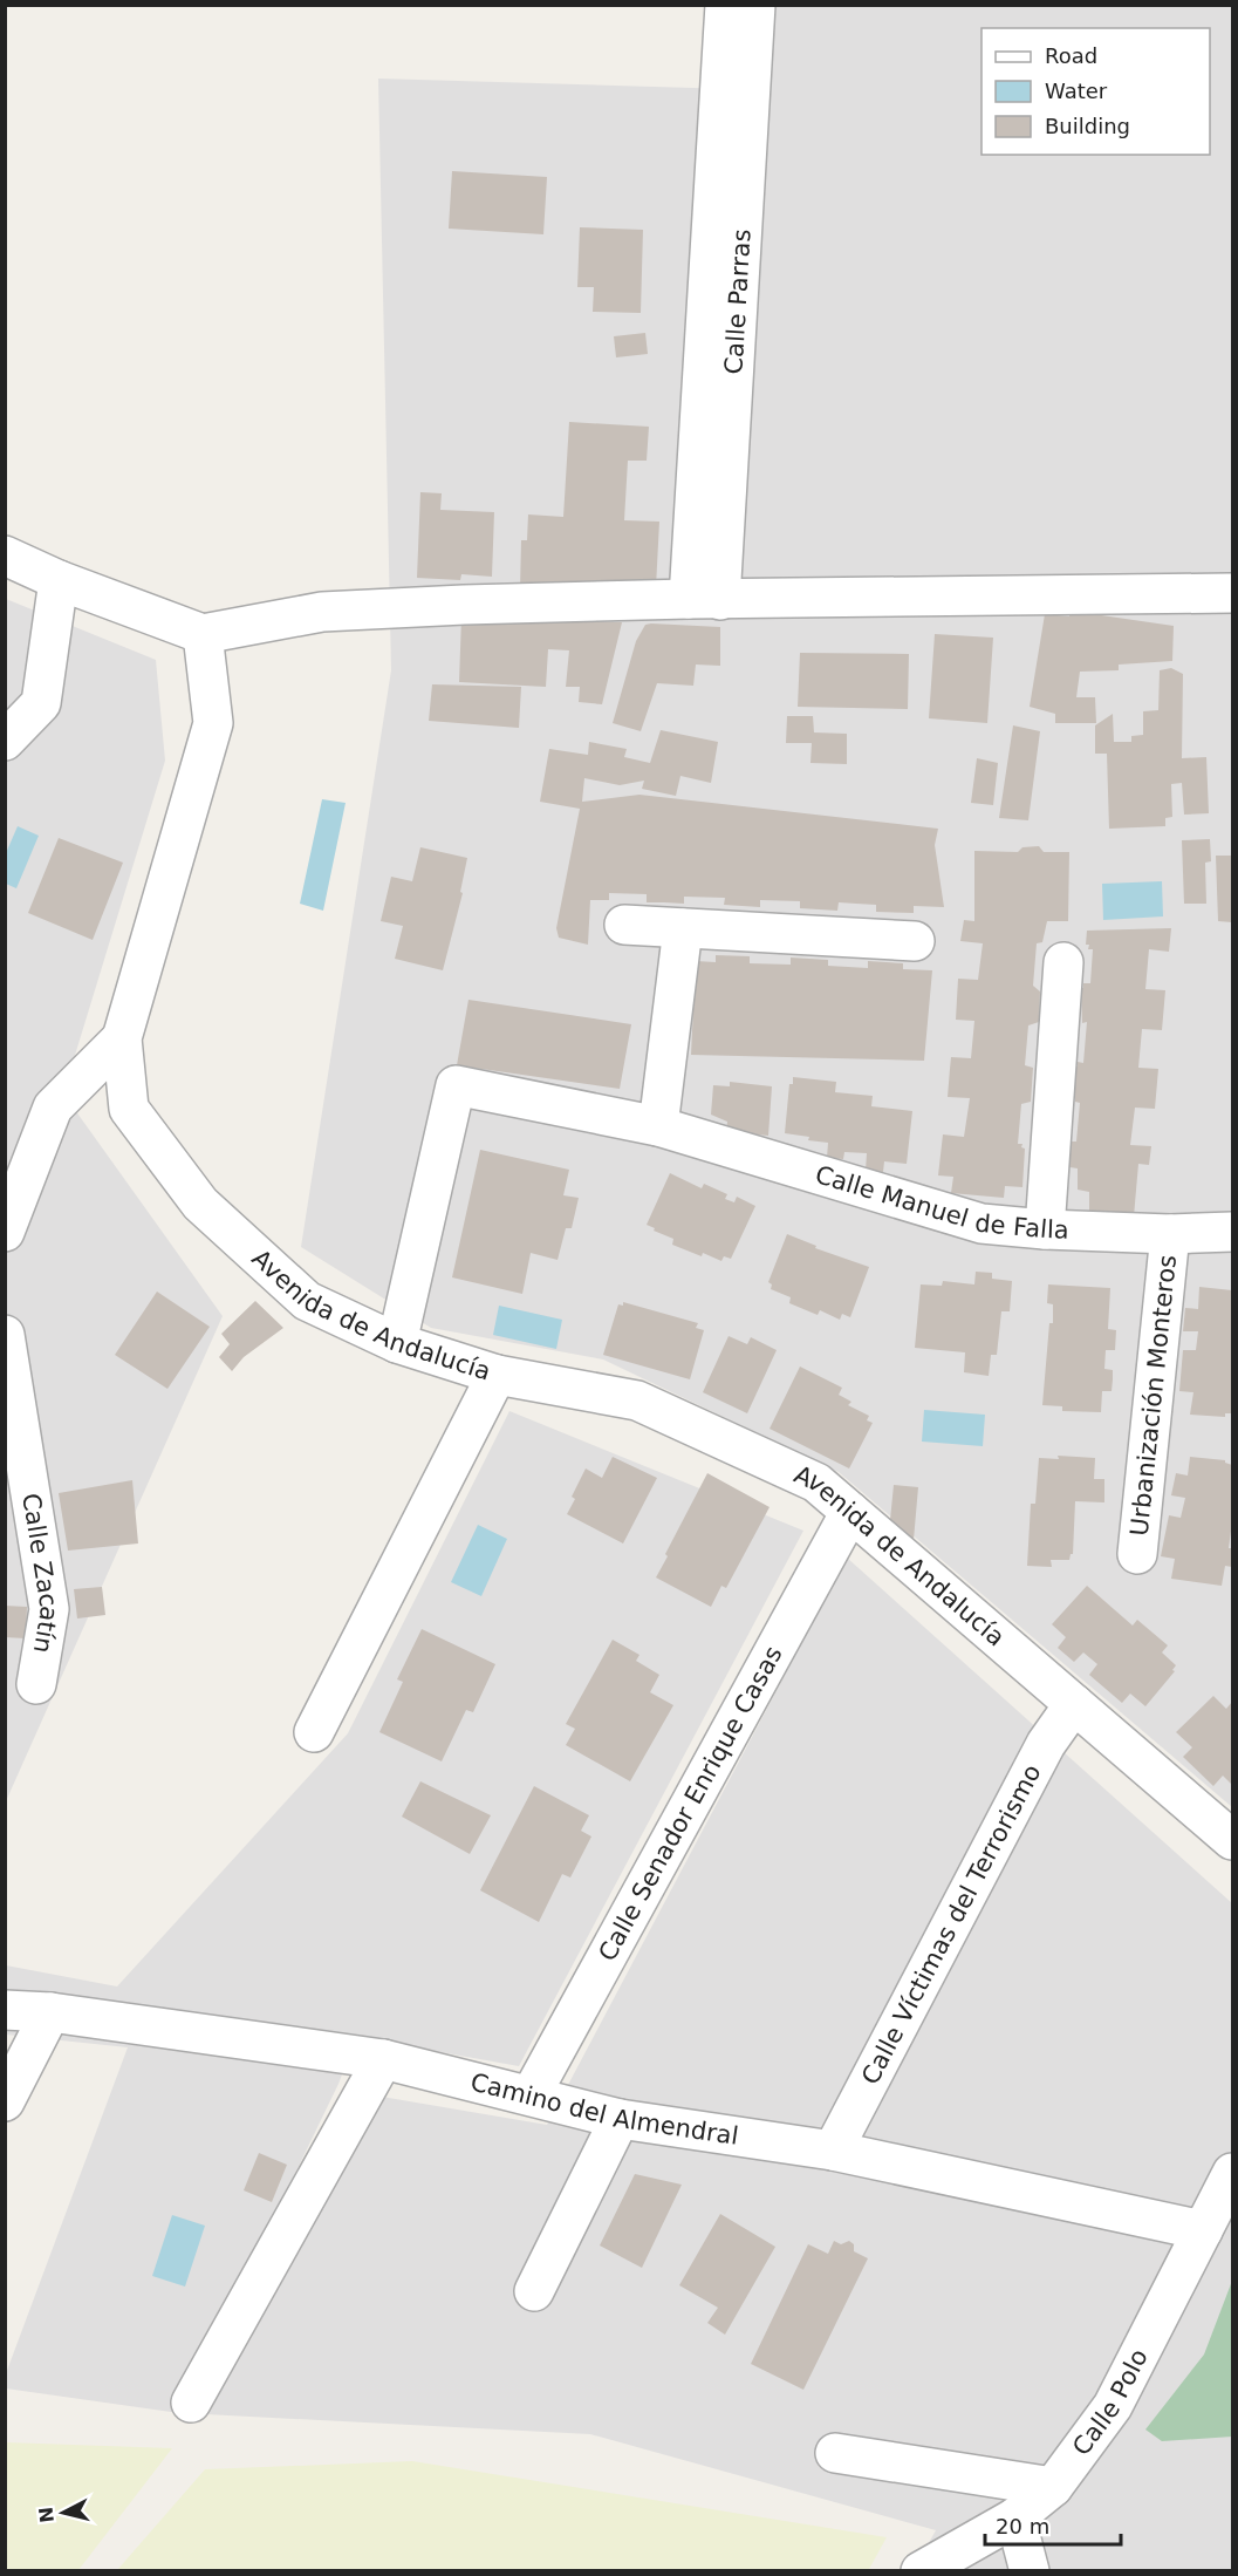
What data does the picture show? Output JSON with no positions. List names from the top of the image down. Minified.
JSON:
{"streets":{"street":["Calle Parras","Calle Manuel de Falla","Avenida de Andalucía","Urbanización Monteros","Calle Zacatín","Calle Senador Enrique Casas","Calle Víctimas del Terrorismo","Camino del Almendral","Calle Polo"]},"crossings":[["Calle Manuel de Falla","Avenida de Andalucía"],["Calle Manuel de Falla","Urbanización Monteros"],["Avenida de Andalucía","Calle Senador Enrique Casas"],["Avenida de Andalucía","Calle Víctimas del Terrorismo"],["Calle Senador Enrique Casas","Camino del Almendral"],["Calle Víctimas del Terrorismo","Camino del Almendral"],["Camino del Almendral","Calle Polo"]],"legend":["Road","Water","Building"],"scale_bar":"20 m","north":"left"}
